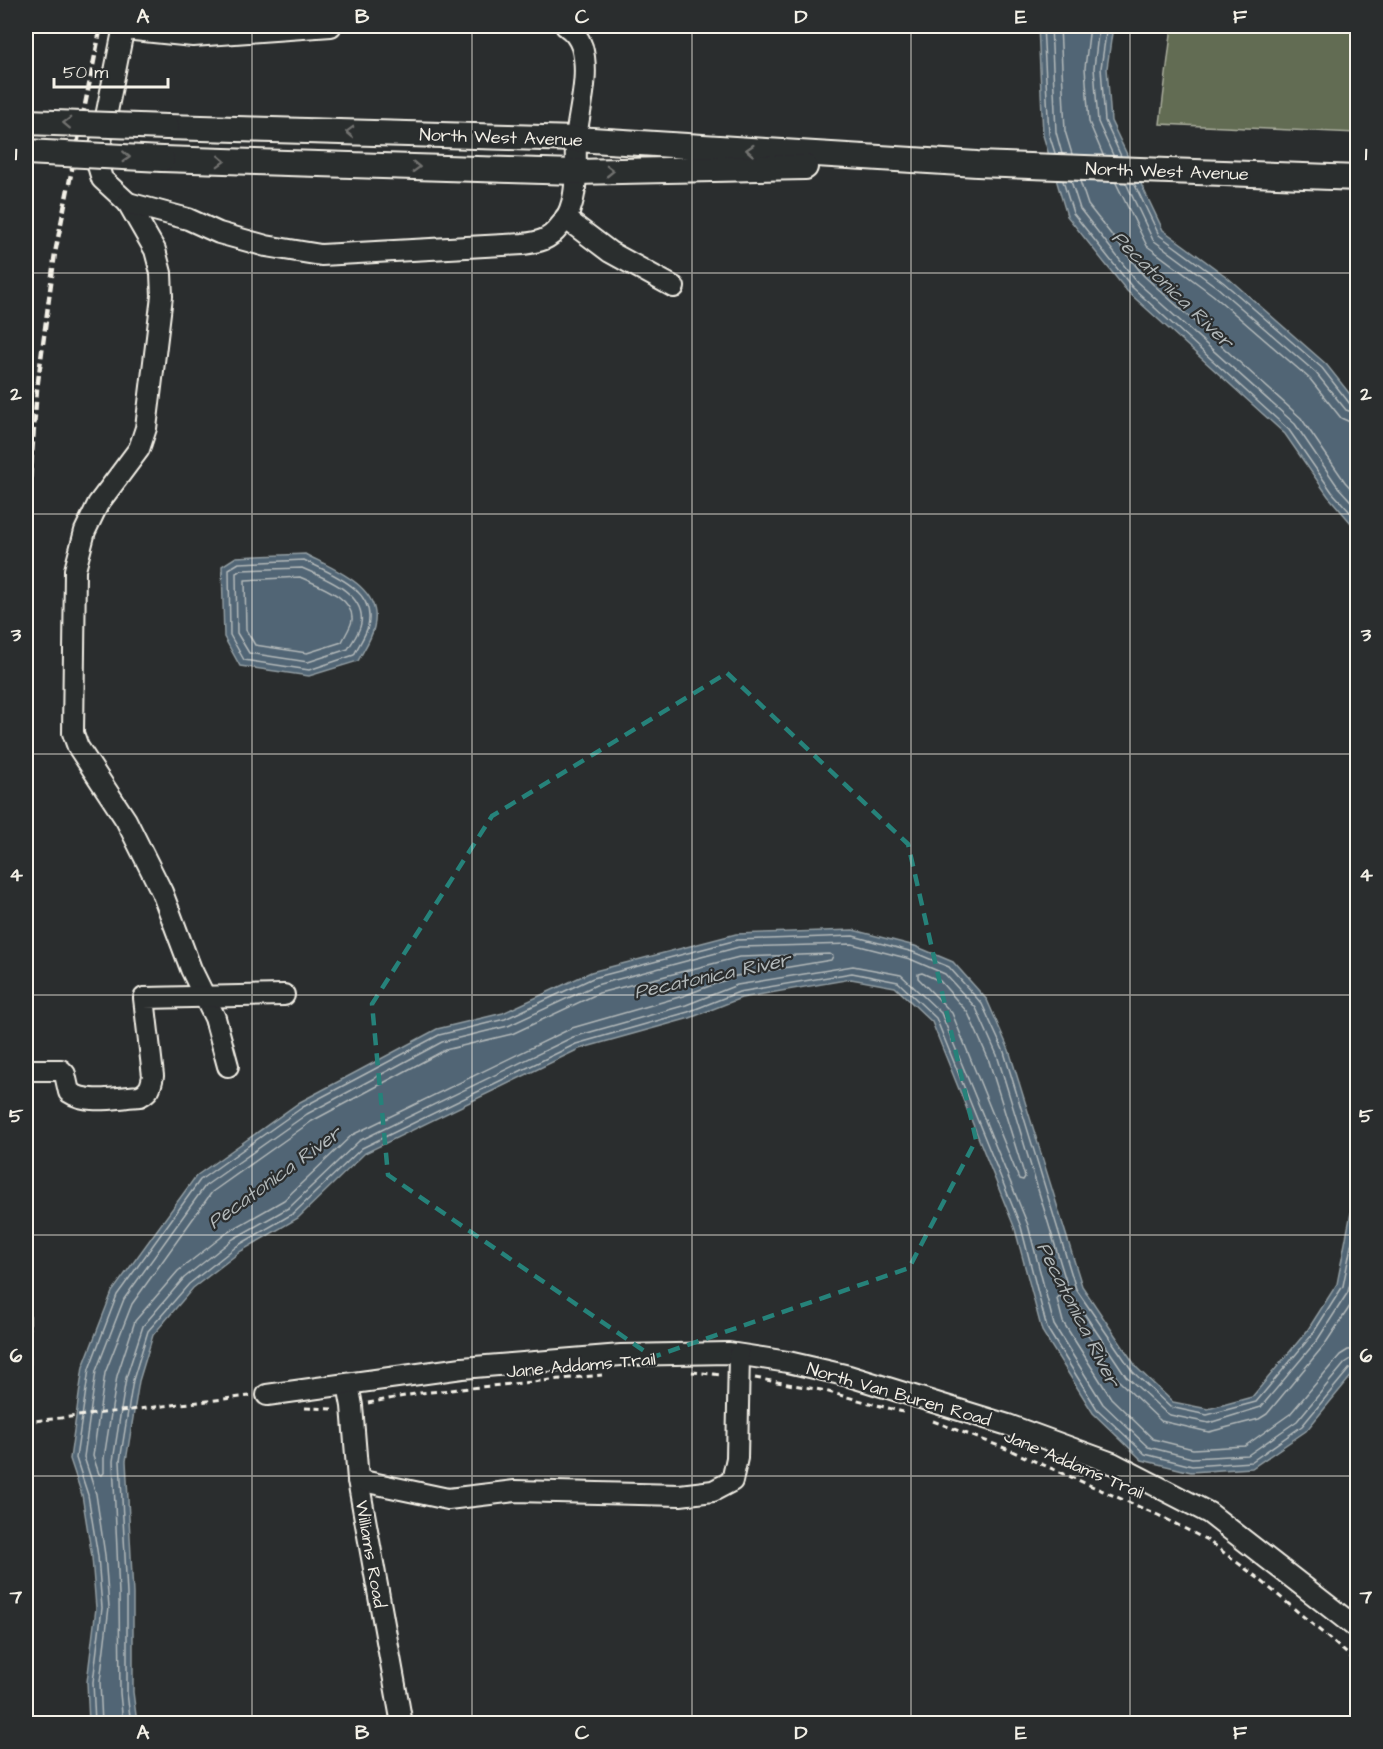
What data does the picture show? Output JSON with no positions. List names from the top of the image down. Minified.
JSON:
{"streets":{"main road":["North West Avenue"],"street":["North Van Buren Road","Williams Road"],"path":["Jane Addams Trail"]},"crossings":[["Jane Addams Trail","Williams Road"],["North Van Buren Road","Williams Road"]],"water":["Pecatonica River"],"scale_bar":"50 m","grid":{"columns":["A","B","C","D","E","F"],"rows":["1","2","3","4","5","6","7"]}}
